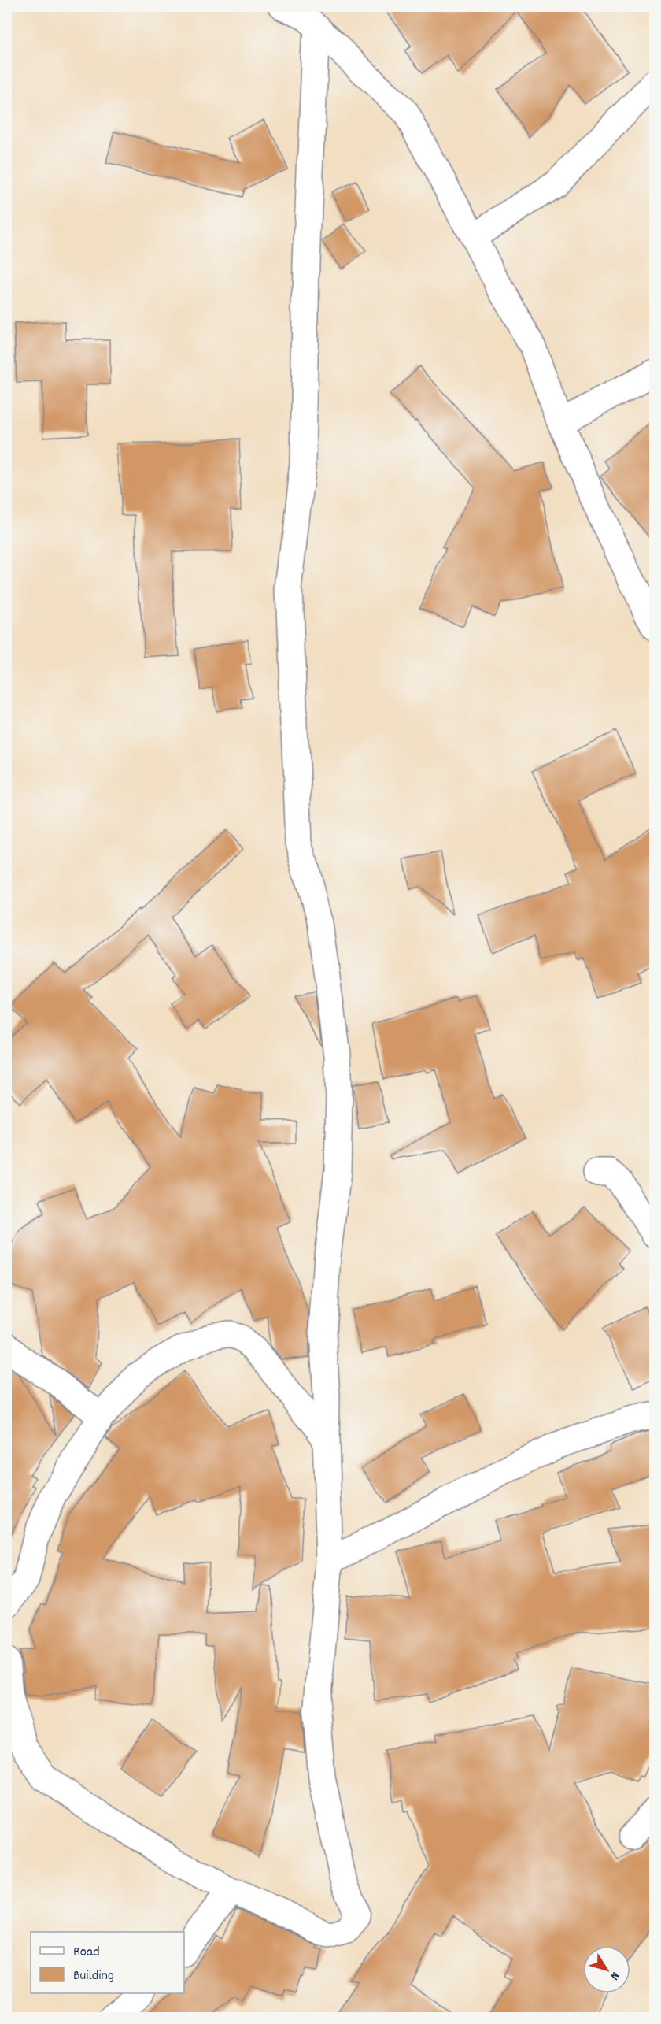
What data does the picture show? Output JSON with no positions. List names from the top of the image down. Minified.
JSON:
{"legend":["Road","Building"],"north":"bottom right"}
